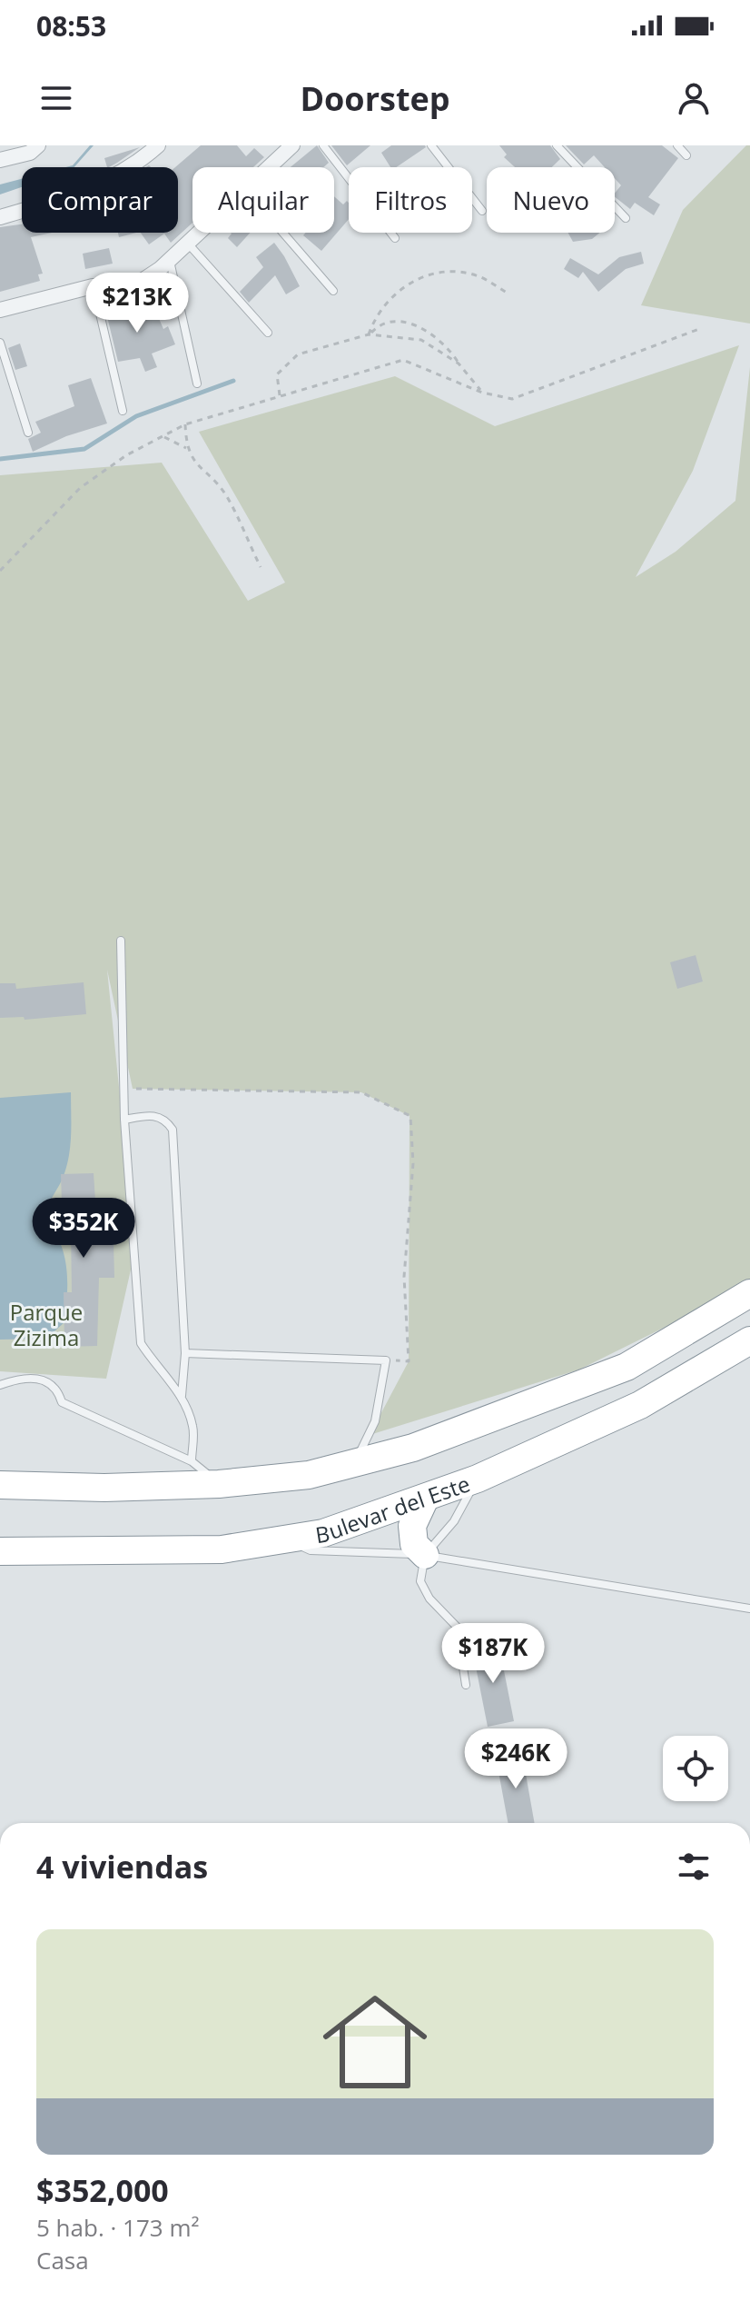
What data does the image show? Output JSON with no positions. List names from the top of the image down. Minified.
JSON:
{"streets":{"highway":["Bulevar del Este"]},"parks":["Parque Zizima"],"page":{"status":"08:53","header":"Doorstep","chip":["Comprar","Alquilar","Filtros","Nuevo"],"price":["$213K","$352K","$187K","$246K"],"heading":"4 viviendas","list":[{"name":"$352,000","note":"5 hab. · 173 m² · Casa"}]}}
